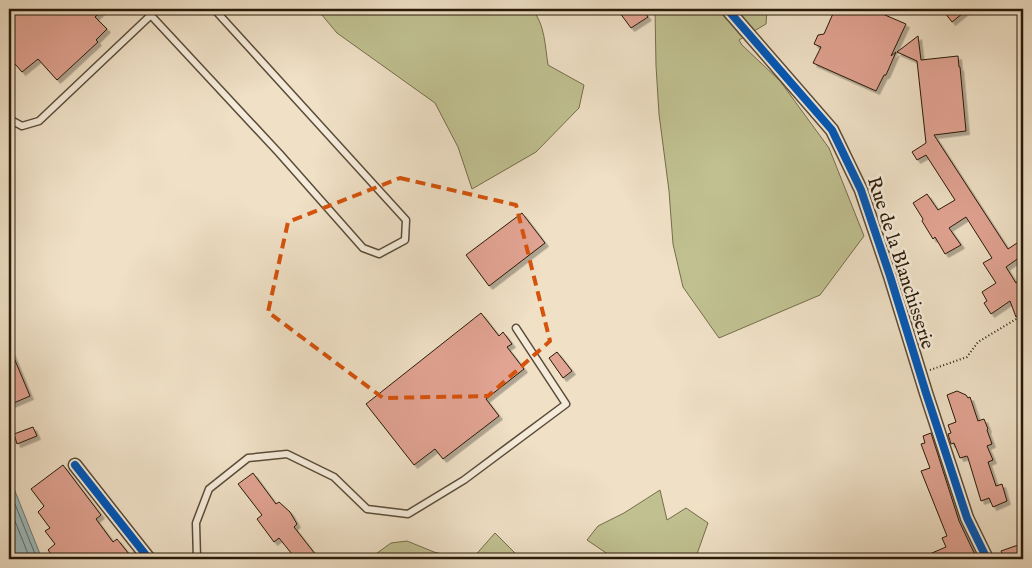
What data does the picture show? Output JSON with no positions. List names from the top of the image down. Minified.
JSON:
{"streets":{"street":["Rue de la Blanchisserie"]}}
